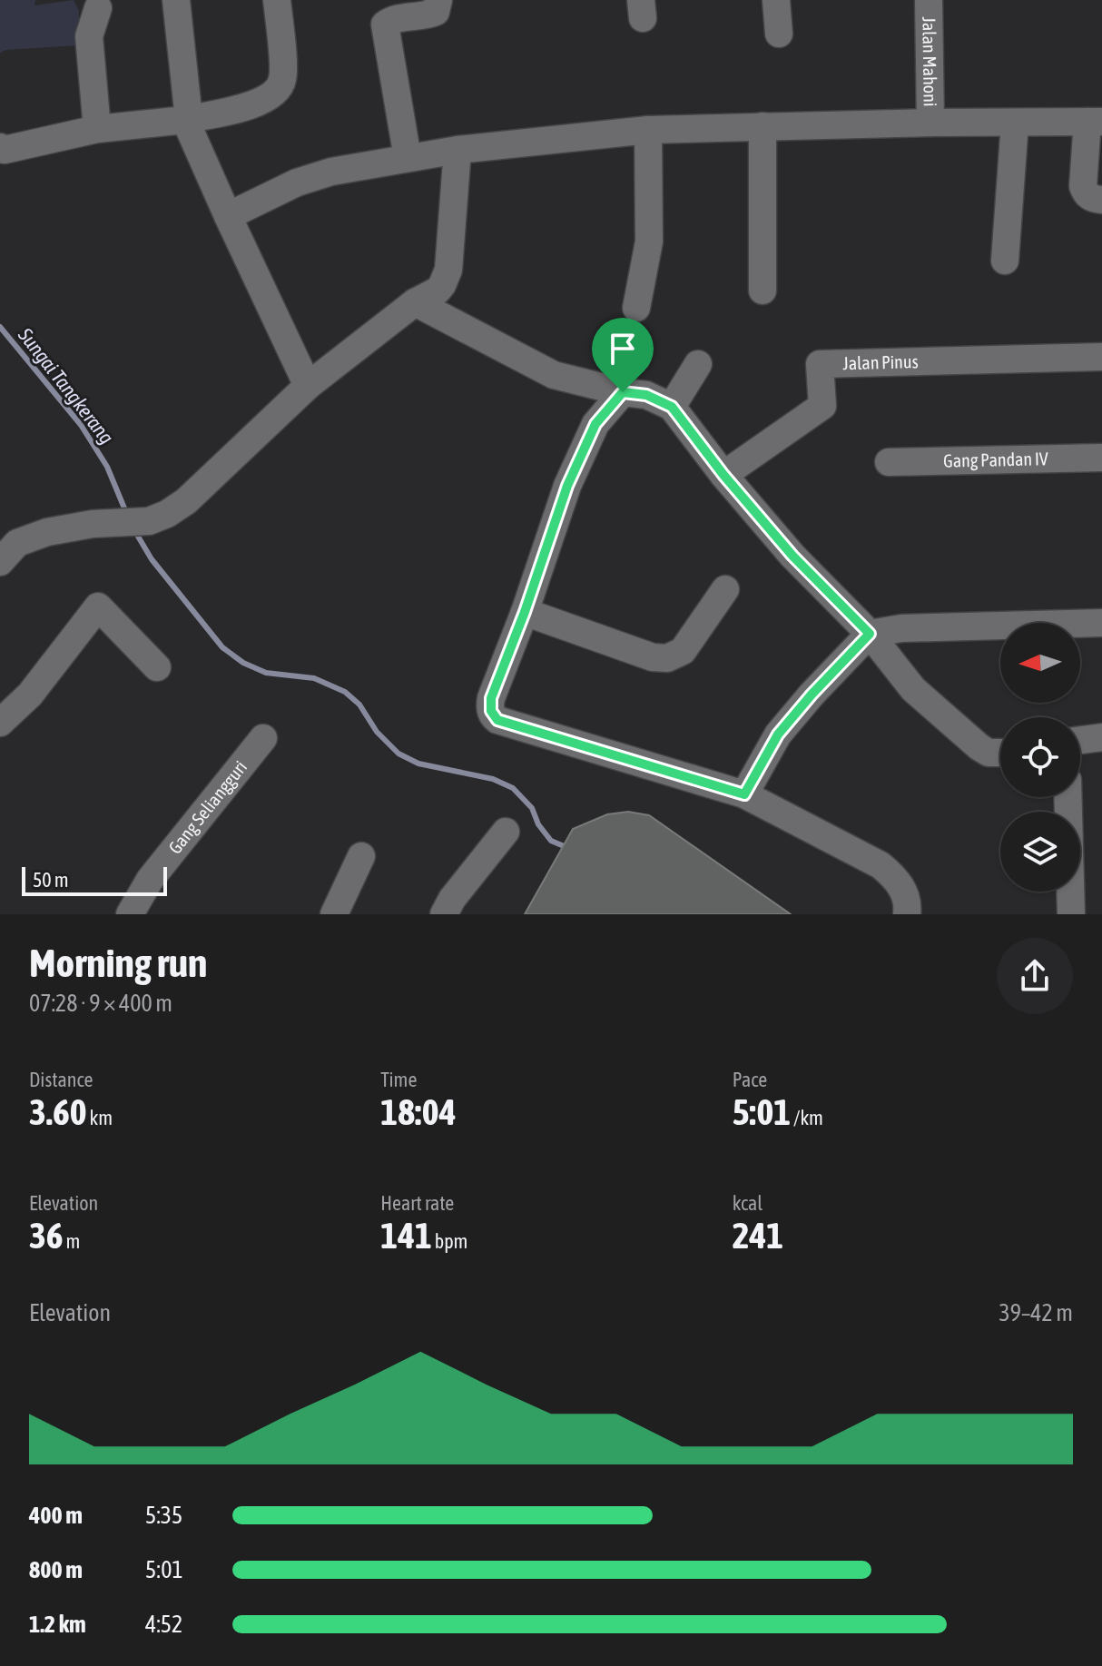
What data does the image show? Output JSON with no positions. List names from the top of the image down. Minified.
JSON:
{"streets":{"street":["Jalan Mahoni","Jalan Pinus","Gang Pandan IV","Gang Seliangguri"]},"water":["Sungai Tangkerang"],"scale_bar":"50 m","north":"left","page":{"scale":"50 m","heading":["Morning run","07:28 · 9 × 400 m"],"stats":[["Distance","3.60 km"],["Time","18:04"],["Pace","5:01 /km"],["Elevation","36 m"],["Heart rate","141 bpm"],["kcal","241"]],"chart":["Elevation","39–42 m"],"list":[{"name":"400 m","note":"5:35"},{"name":"800 m","note":"5:01"},{"name":"1.2 km","note":"4:52"}]}}
